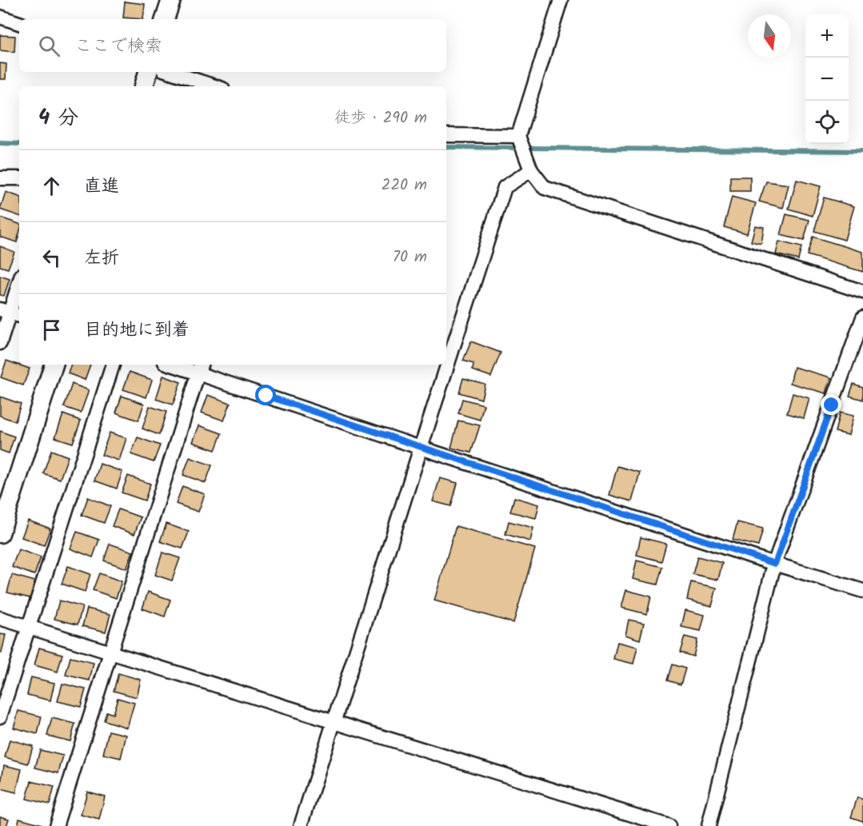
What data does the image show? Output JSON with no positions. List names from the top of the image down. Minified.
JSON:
{"north":"bottom","page":{"map_buttons":["+","−"],"search":"ここで検索","heading":["4 分","徒歩 · 290 m"],"list":[["直進","220 m"],["左折","70 m"],"目的地に到着"]}}
